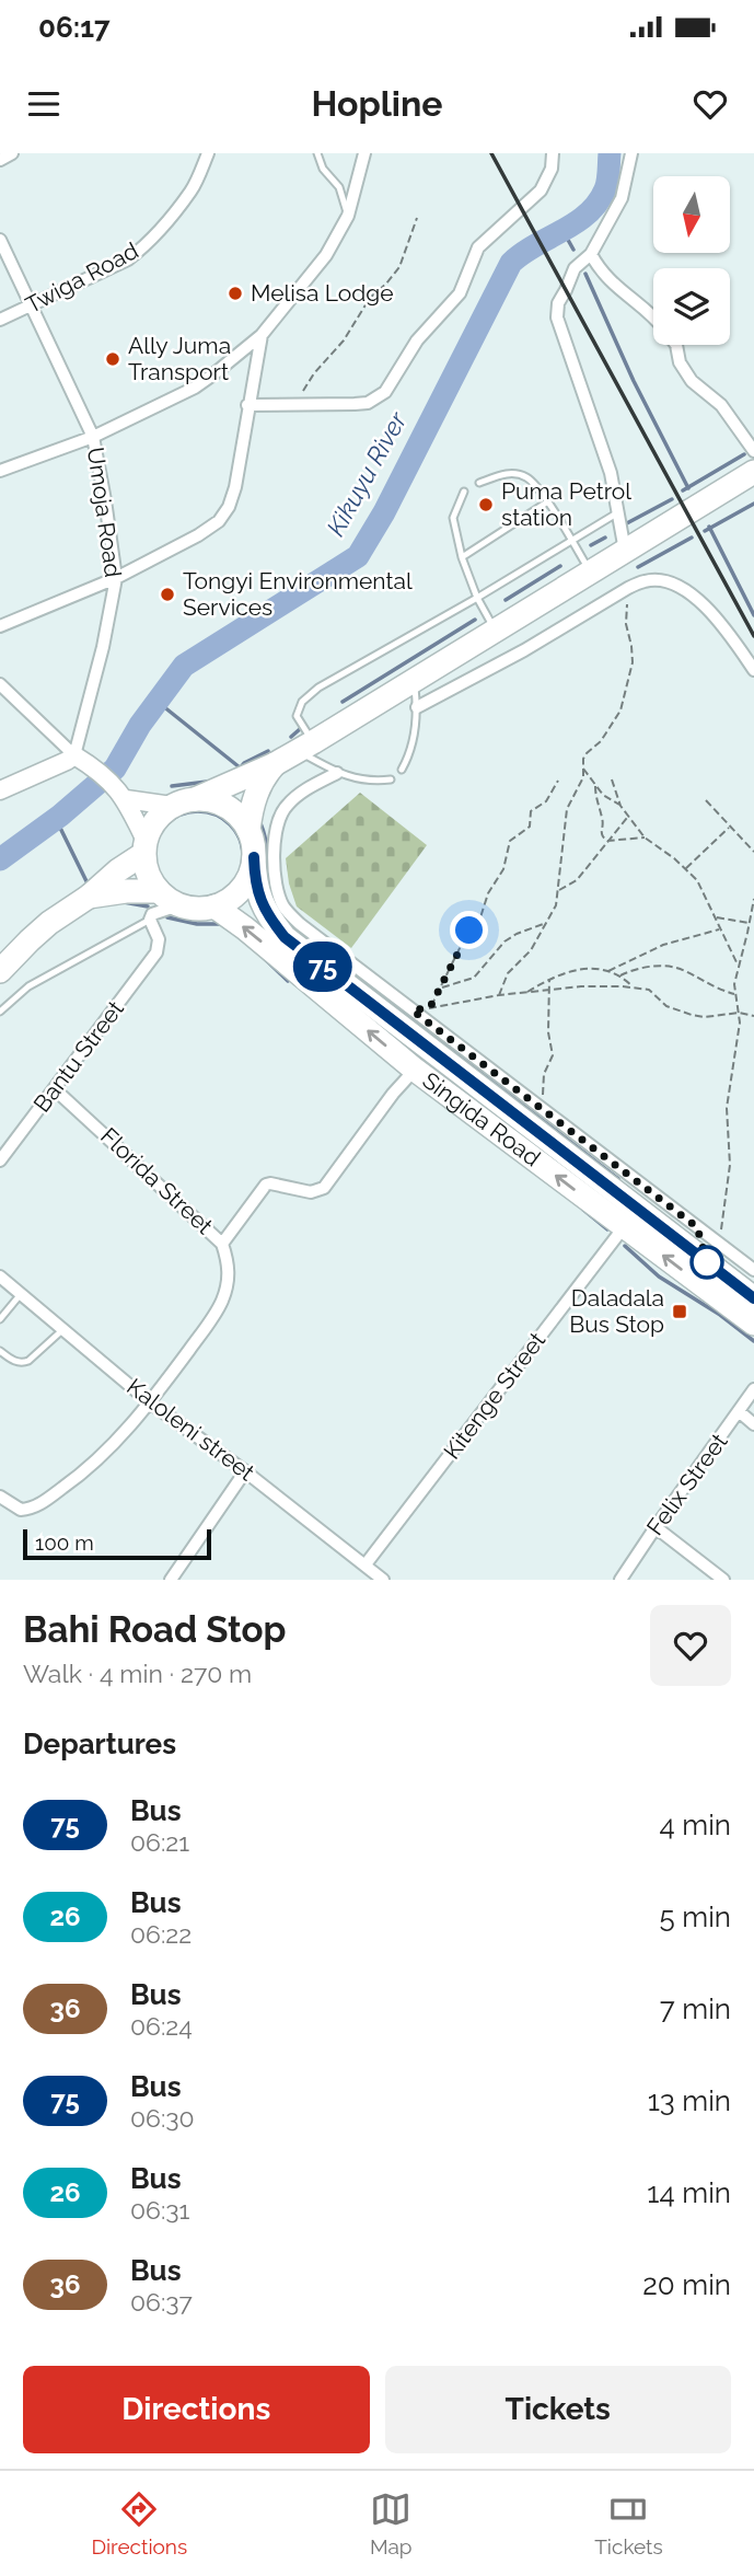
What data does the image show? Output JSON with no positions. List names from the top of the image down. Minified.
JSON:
{"streets":{"highway":["Singida Road"],"street":["Twiga Road","Umoja Road","Bantu Street","Florida Street","Kitenge Street","Kaloleni street","Felix Street"]},"crossings":[["Twiga Road","Umoja Road"],["Bantu Street","Florida Street"],["Singida Road","Kitenge Street"],["Florida Street","Kaloleni street"],["Kitenge Street","Kaloleni street"]],"water":["Kikuyu River"],"places":{"other":["Melisa Lodge","Ally Juma Transport","Puma Petrol station","Tongyi Environmental Services"],"transit":["Daladala Bus Stop"]},"lines":["bus line 75"],"scale_bar":"100 m","north":"bottom","page":{"status":"06:17","header":"Hopline","on_map":"75","scale":"100 m","heading":[["Bahi Road Stop","Walk · 4 min · 270 m"],"Departures"],"list":[{"mark":"75","name":"Bus","note":"06:21","value":"4 min"},{"mark":"26","name":"Bus","note":"06:22","value":"5 min"},{"mark":"36","name":"Bus","note":"06:24","value":"7 min"},{"mark":"75","name":"Bus","note":"06:30","value":"13 min"},{"mark":"26","name":"Bus","note":"06:31","value":"14 min"},{"mark":"36","name":"Bus","note":"06:37","value":"20 min"}],"buttons":["Directions","Tickets"],"tabs":["Directions","Map","Tickets"]}}
